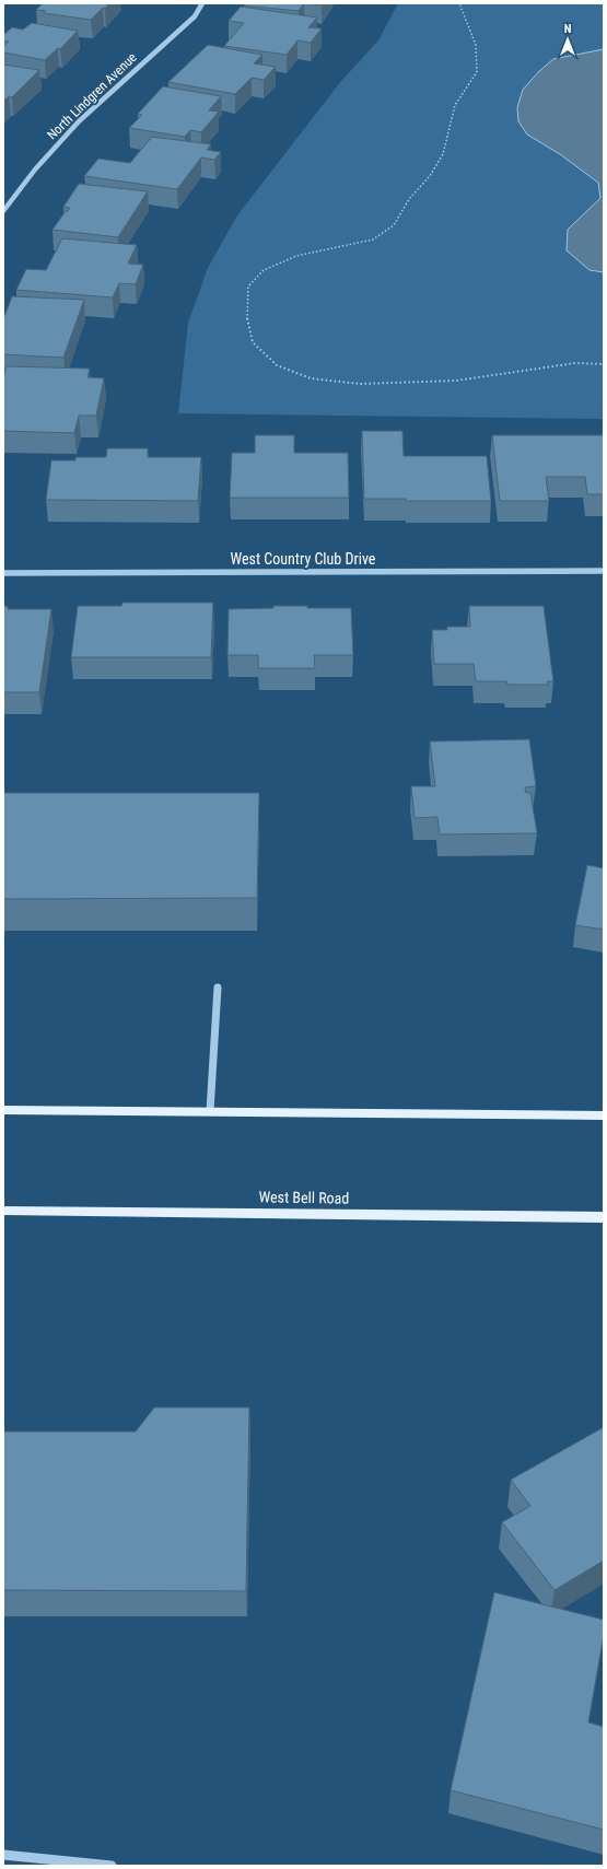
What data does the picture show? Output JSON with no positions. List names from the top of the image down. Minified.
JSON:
{"streets":{"main road":["West Bell Road"],"street":["North Lindgren Avenue","West Country Club Drive"]},"north":"top"}
